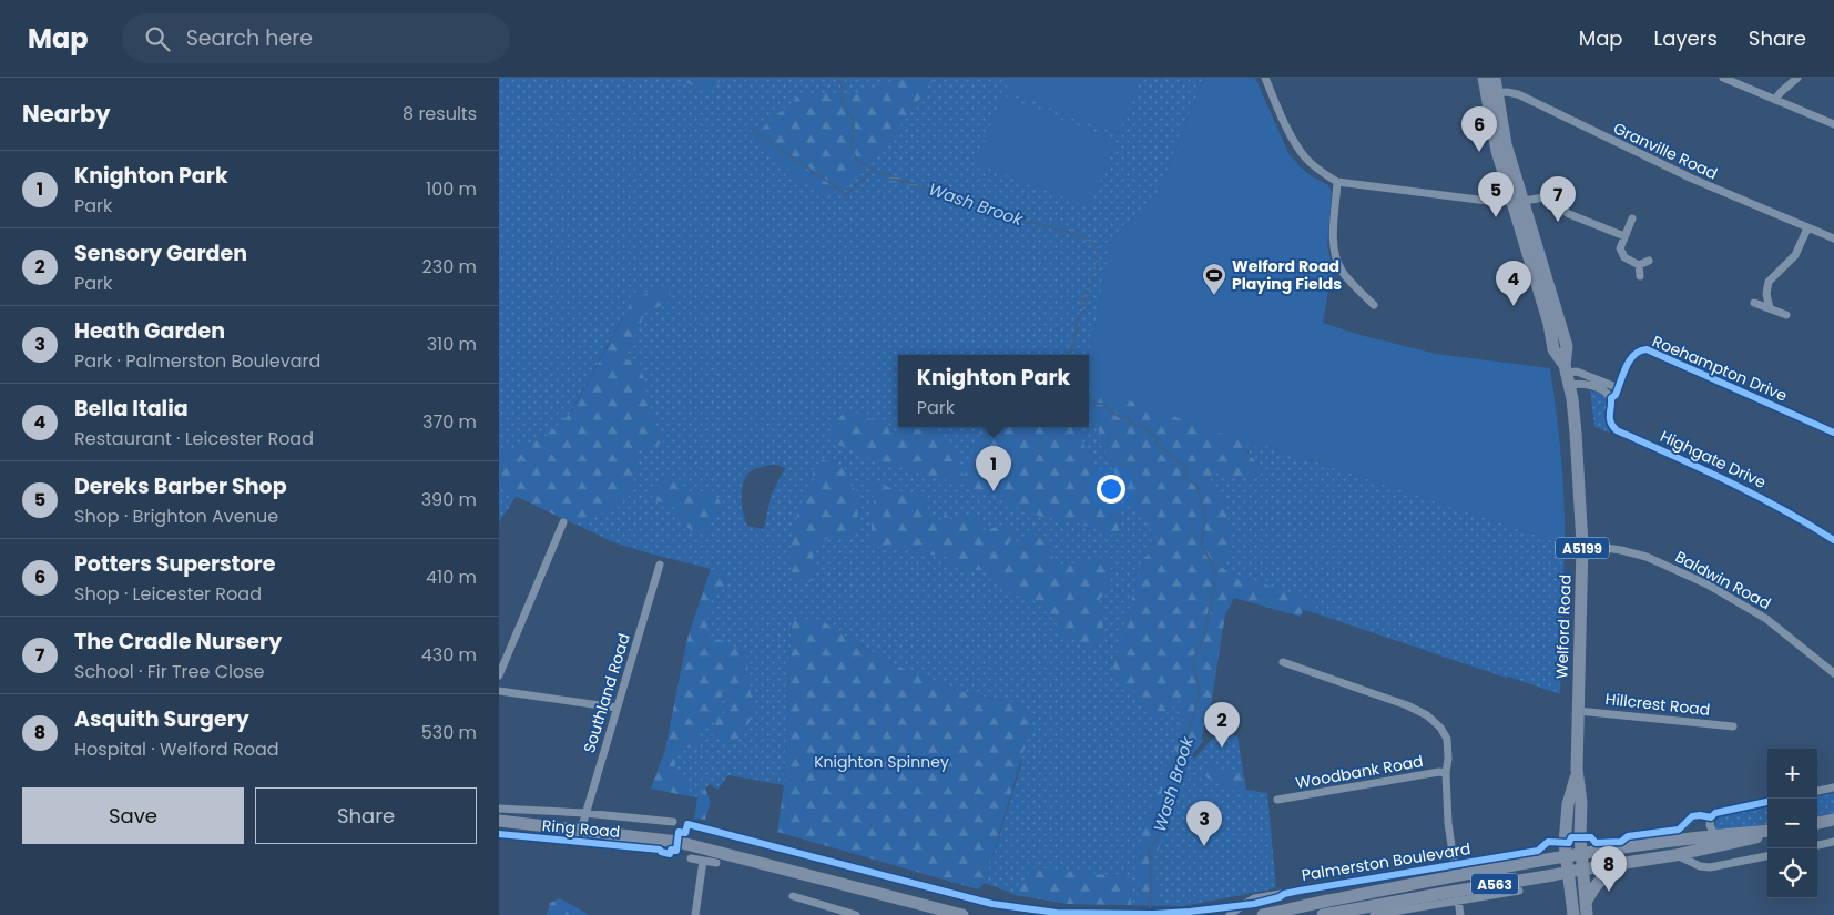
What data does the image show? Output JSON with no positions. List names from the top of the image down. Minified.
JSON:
{"streets":{"highway":["A563"],"main road":["A5199","Welford Road"],"street":["Granville Road","Roehampton Drive","Highgate Drive","Baldwin Road","Southland Road","Hillcrest Road","Woodbank Road","Ring Road","Palmerston Boulevard"]},"crossings":[["Granville Road","A5199"],["Roehampton Drive","Highgate Drive"],["A5199","Welford Road"],["Baldwin Road","Welford Road"],["Welford Road","Hillcrest Road"],["Welford Road","A563"],["Southland Road","Ring Road"],["Palmerston Boulevard","A563"]],"water":["Wash Brook"],"parks":["Knighton Spinney"],"places":{"sports":["Welford Road Playing Fields"]},"page":{"header":"Map","search":"Search here","nav":["Map","Layers","Share"],"heading":["Nearby","8 results"],"pins":["6","5","7","4","1","2","3","8"],"list":[{"mark":"1","name":"Knighton Park","note":"Park","value":"100 m"},{"mark":"2","name":"Sensory Garden","note":"Park","value":"230 m"},{"mark":"3","name":"Heath Garden","note":"Park · Palmerston Boulevard","value":"310 m"},{"mark":"4","name":"Bella Italia","note":"Restaurant · Leicester Road","value":"370 m"},{"mark":"5","name":"Dereks Barber Shop","note":"Shop · Brighton Avenue","value":"390 m"},{"mark":"6","name":"Potters Superstore","note":"Shop · Leicester Road","value":"410 m"},{"mark":"7","name":"The Cradle Nursery","note":"School · Fir Tree Close","value":"430 m"},{"mark":"8","name":"Asquith Surgery","note":"Hospital · Welford Road","value":"530 m"}],"popup":["Knighton Park","Park"],"map_buttons":["+","−"],"buttons":["Save","Share"]}}
